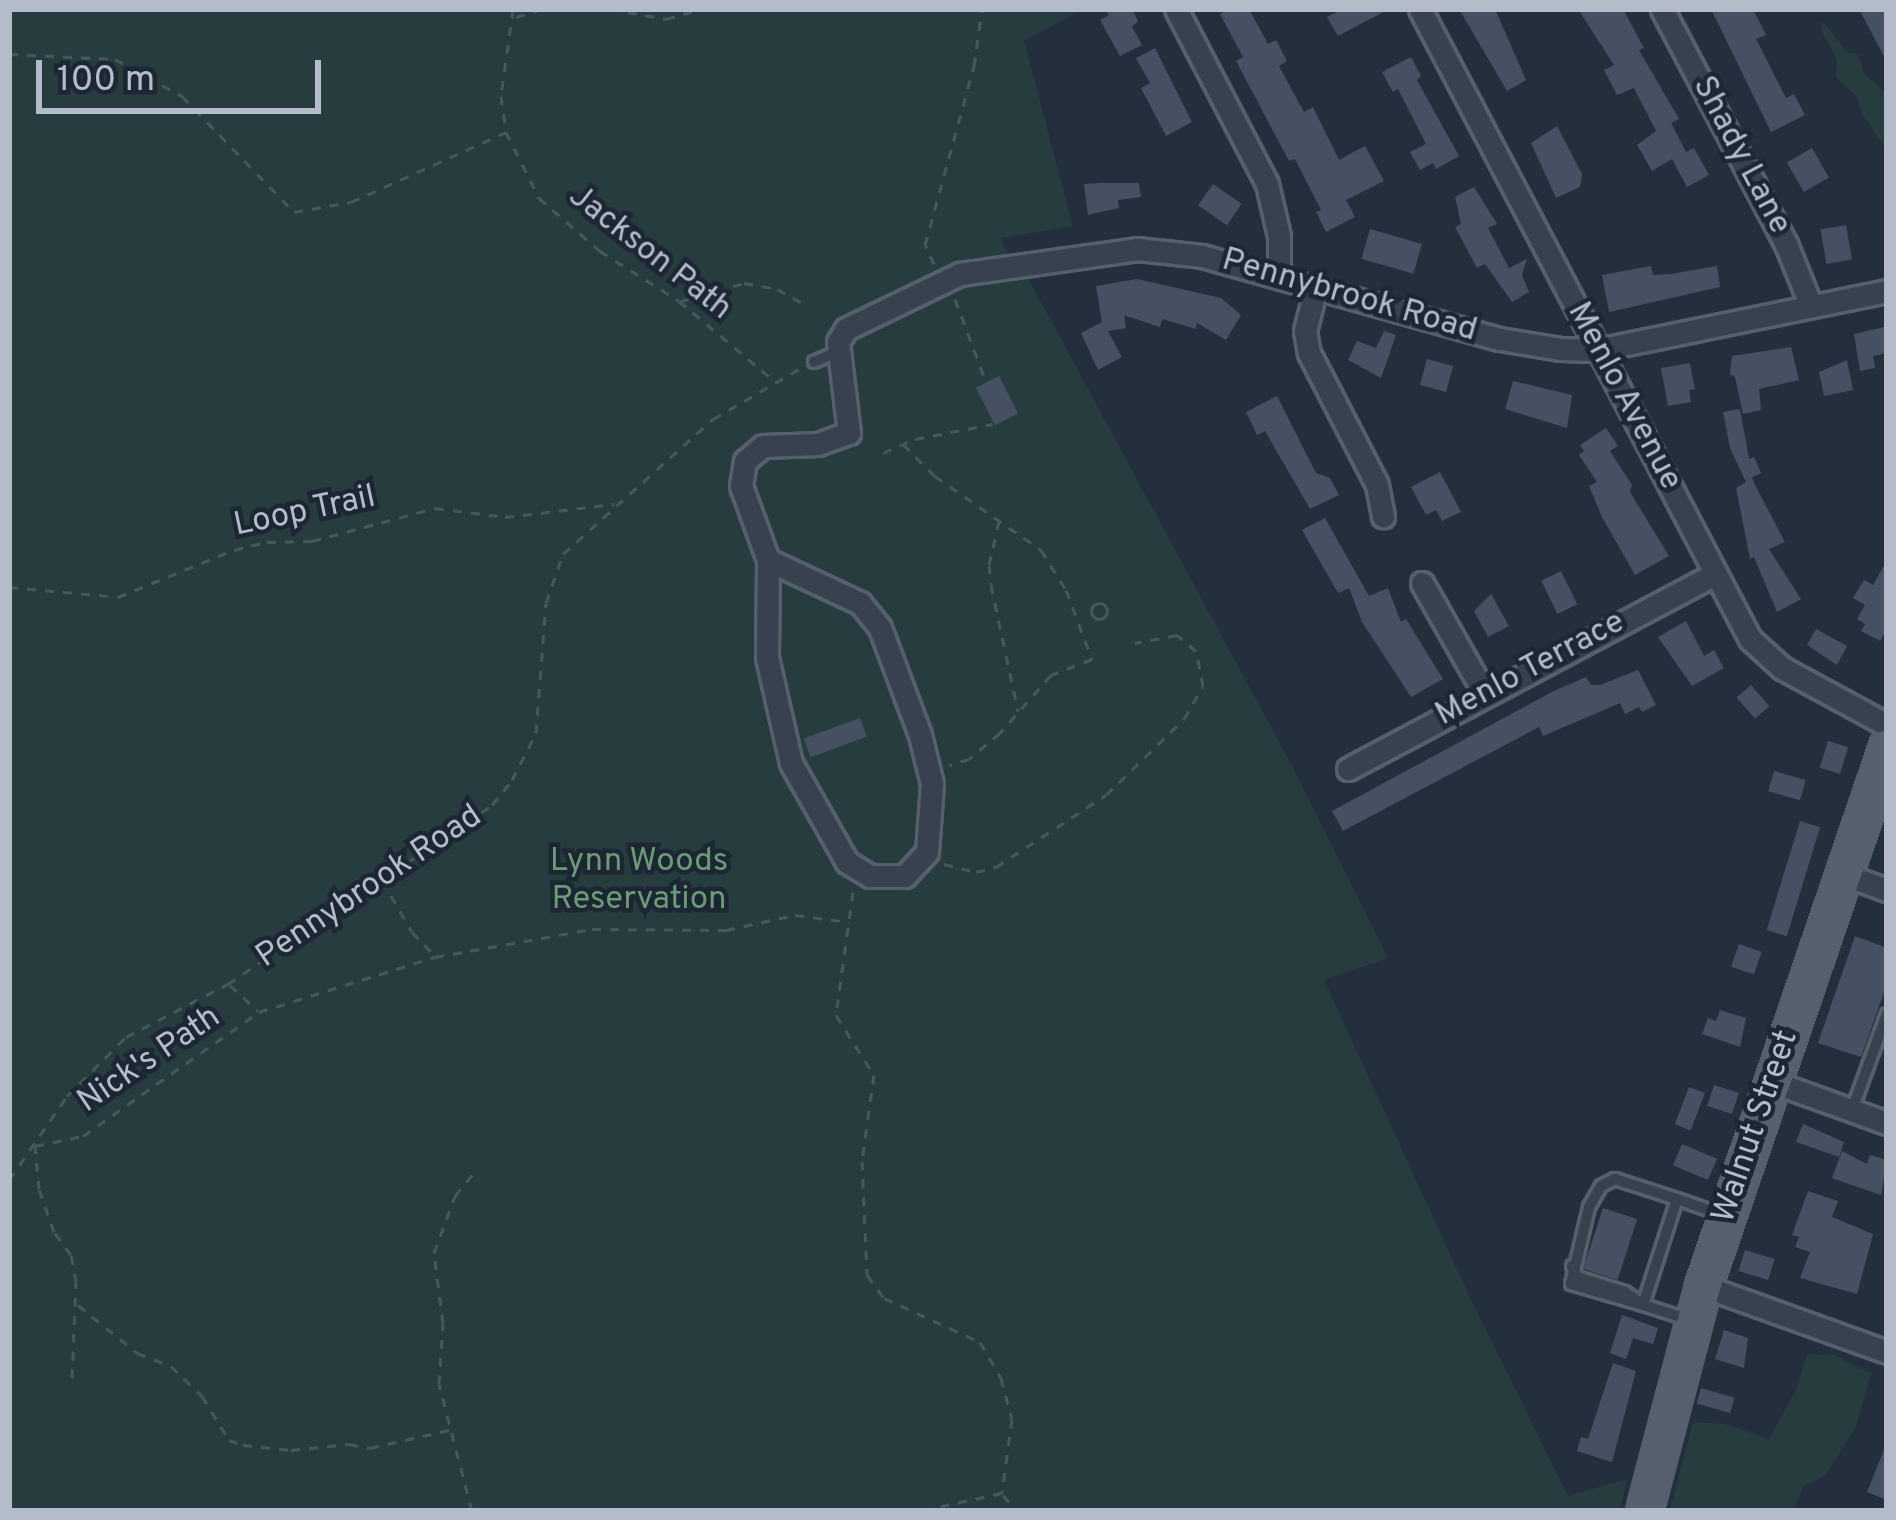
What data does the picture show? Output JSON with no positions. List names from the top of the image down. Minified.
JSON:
{"streets":{"main road":["Walnut Street"],"street":["Shady Lane","Pennybrook Road","Menlo Avenue","Menlo Terrace"],"path":["Jackson Path","Loop Trail","Nick's Path"]},"crossings":[["Shady Lane","Pennybrook Road"],["Jackson Path","Pennybrook Road"],["Pennybrook Road","Menlo Avenue"],["Pennybrook Road","Loop Trail"],["Pennybrook Road","Nick's Path"],["Menlo Avenue","Menlo Terrace"]],"parks":["Lynn Woods Reservation"],"scale_bar":"100 m"}
